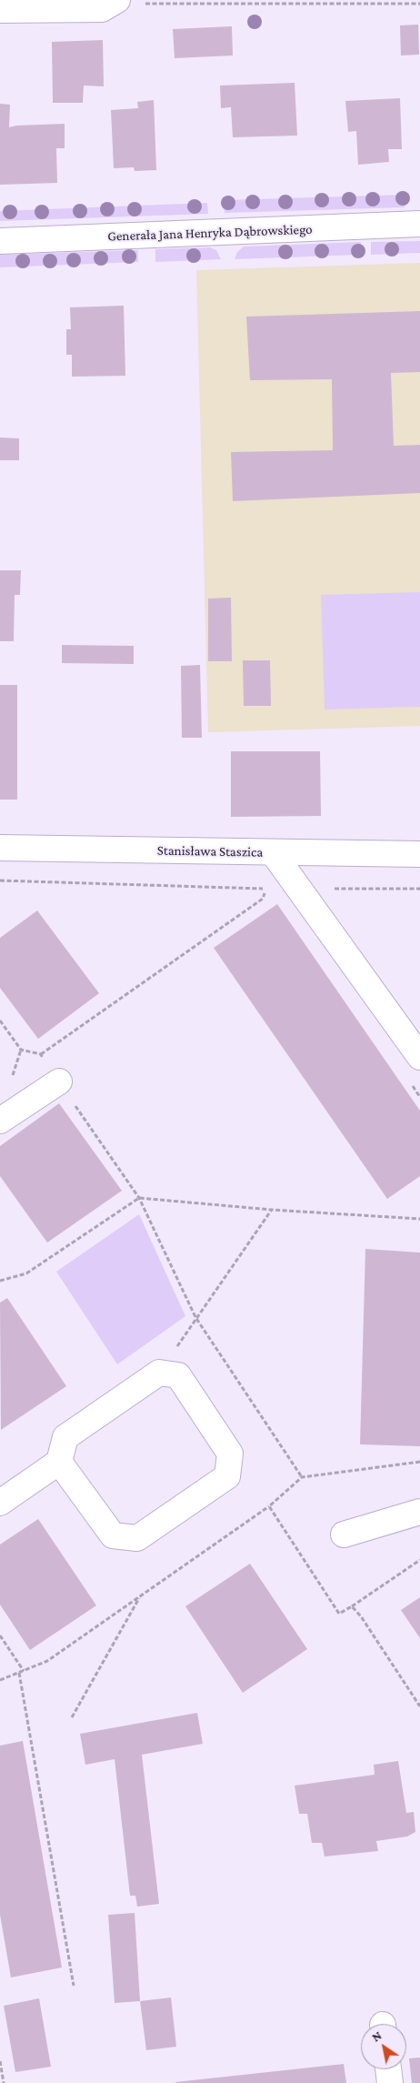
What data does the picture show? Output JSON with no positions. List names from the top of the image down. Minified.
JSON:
{"streets":{"street":["Generała Jana Henryka Dąbrowskiego","Stanisława Staszica"]},"north":"top left"}
